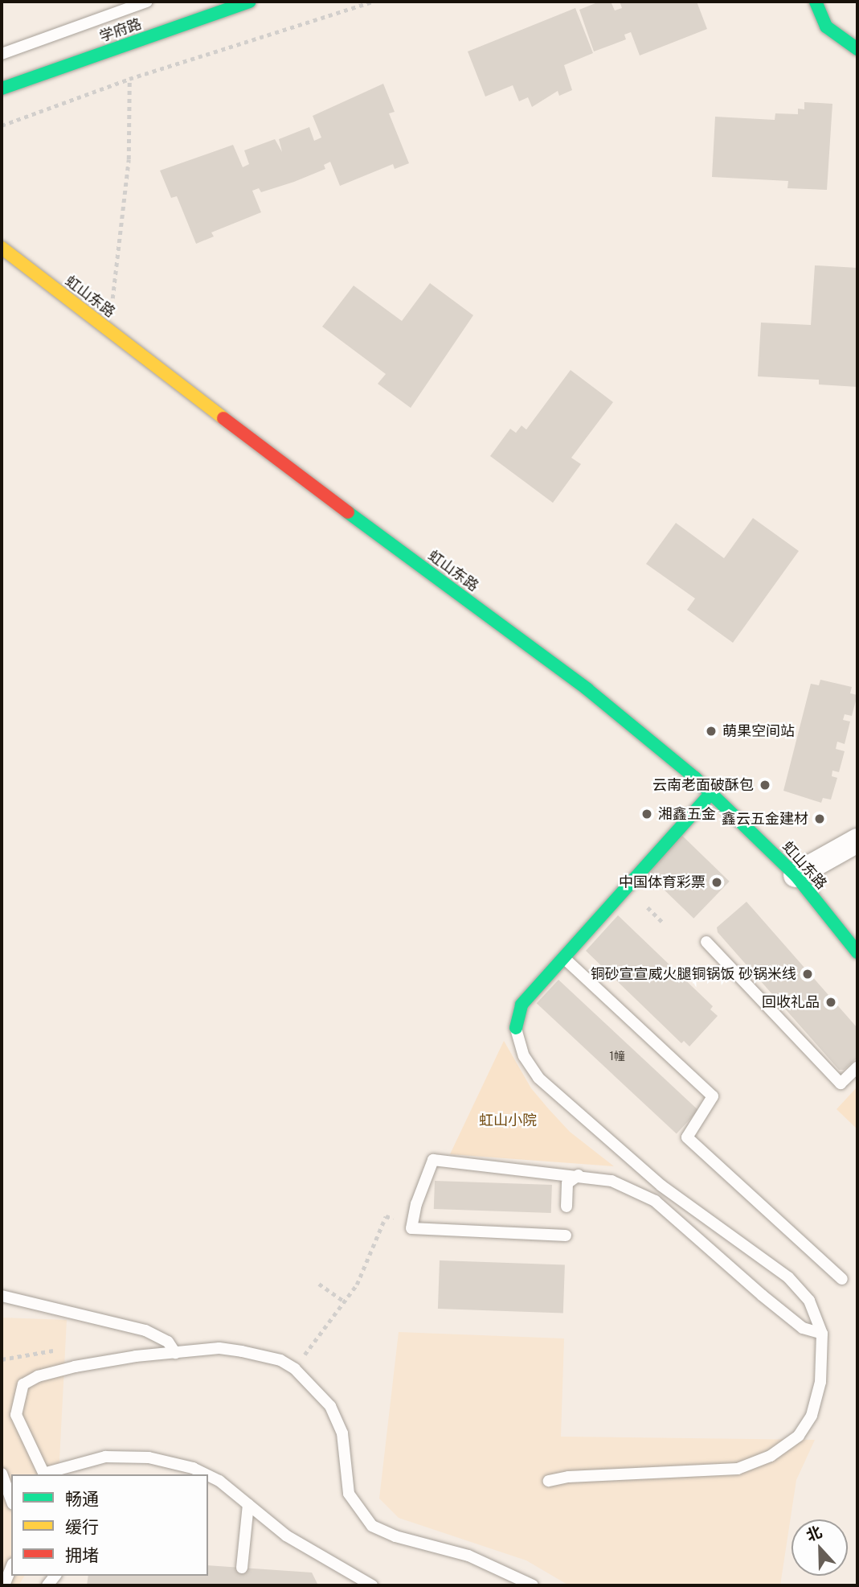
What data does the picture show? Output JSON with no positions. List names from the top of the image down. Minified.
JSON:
{"streets":{"street":["学府路","虹山东路"]},"parks":["虹山小院"],"places":["萌果空间站","云南老面破酥包","湘鑫五金","鑫云五金建材","中国体育彩票","铜砂宣宣威火腿铜锅饭 砂锅米线","回收礼品"],"house_numbers":["1幢"],"legend":["畅通","缓行","拥堵"],"north":"top"}
